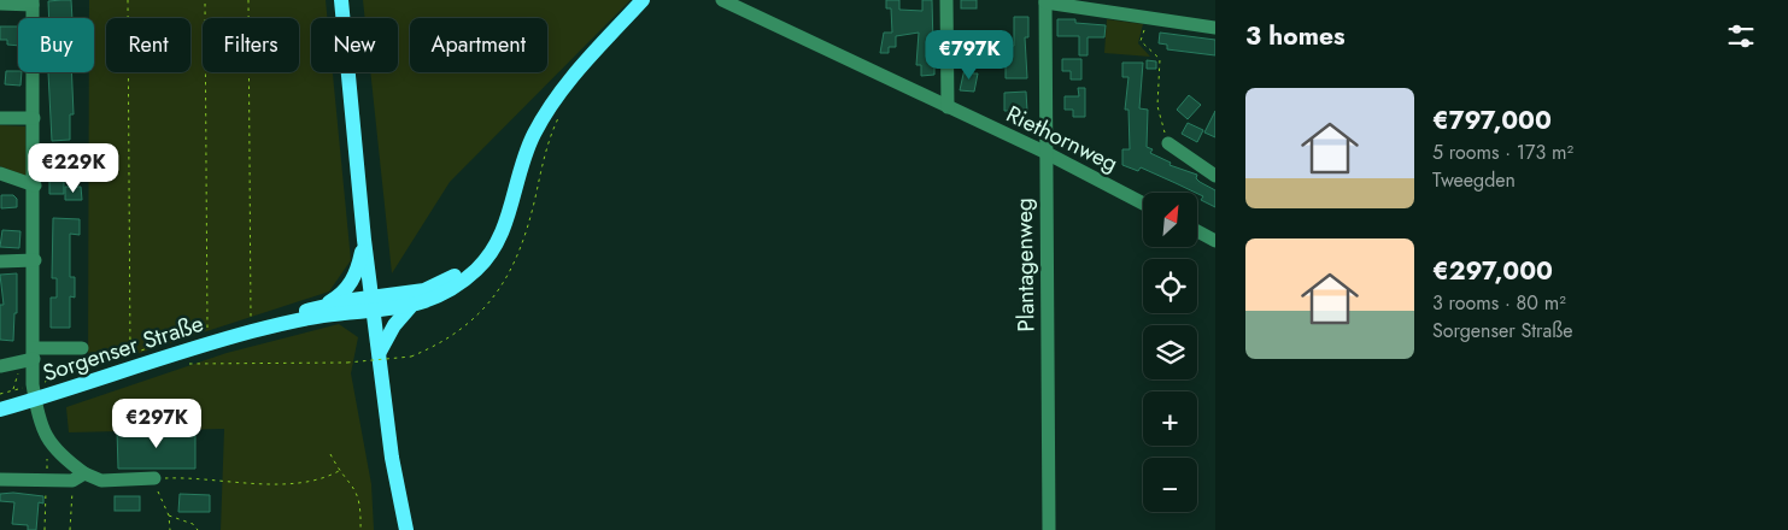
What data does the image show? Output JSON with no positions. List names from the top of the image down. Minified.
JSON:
{"streets":{"main road":["Sorgenser Straße"],"street":["Riethornweg","Plantagenweg"]},"crossings":[["Riethornweg","Plantagenweg"]],"north":"top right","page":{"heading":"3 homes","chip":["Buy","Rent","Filters","New","Apartment"],"price":["€797K","€229K","€297K"],"list":[{"name":"€797,000","note":"5 rooms · 173 m² · Tweegden"},{"name":"€297,000","note":"3 rooms · 80 m² · Sorgenser Straße"}],"map_buttons":["+","−"]}}
